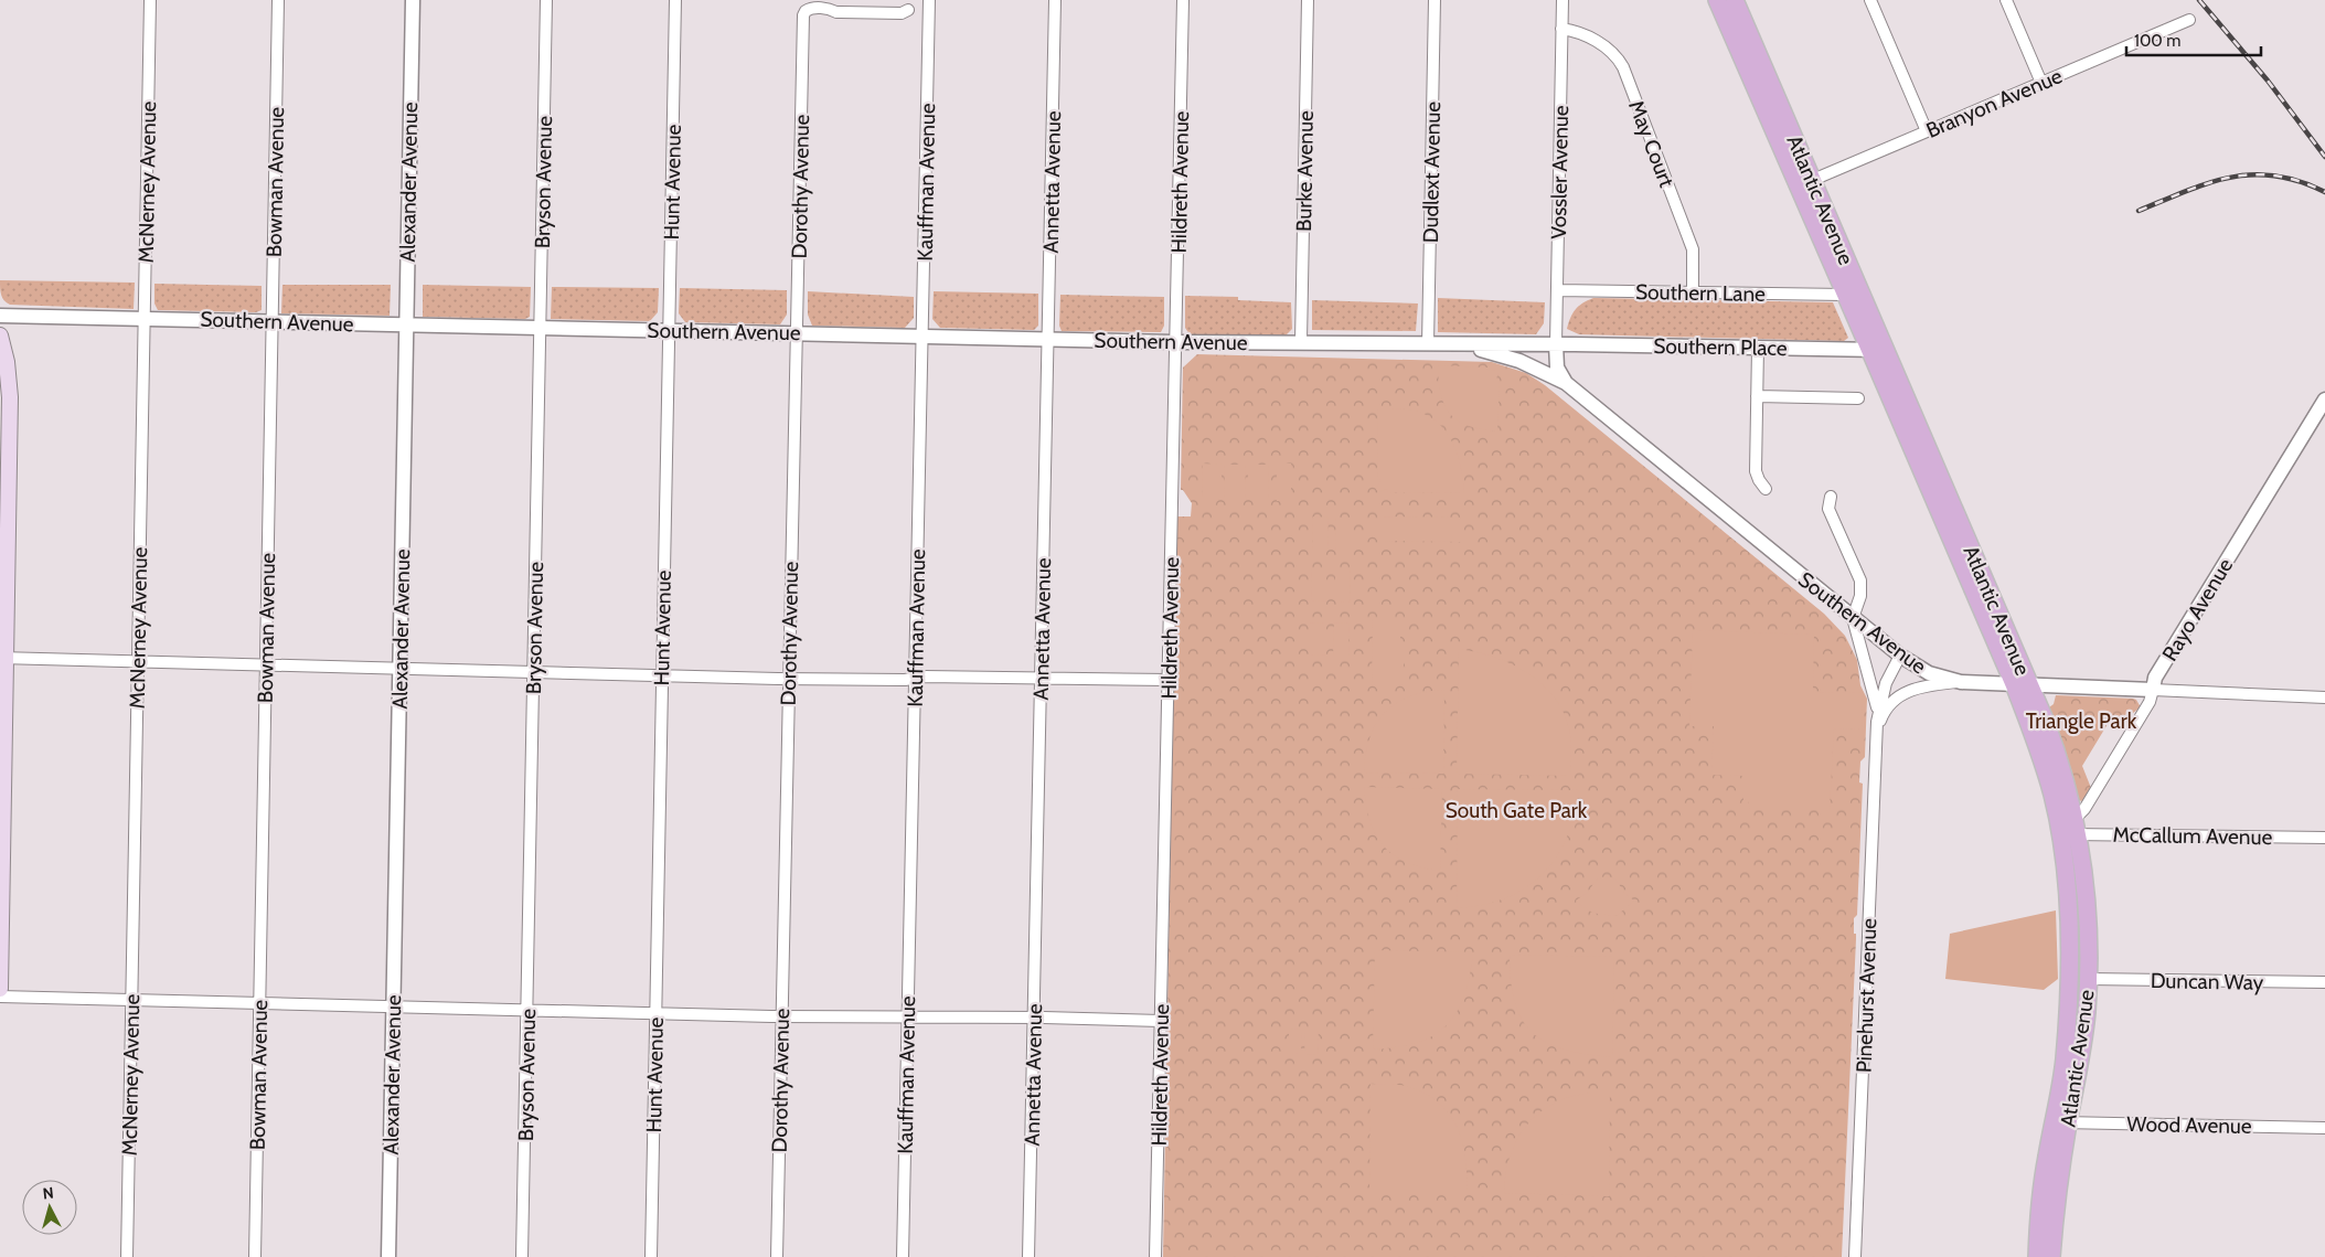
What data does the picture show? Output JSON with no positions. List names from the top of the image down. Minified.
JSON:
{"streets":{"main road":["Atlantic Avenue"],"street":["Branyon Avenue","May Court","Burke Avenue","Dudlext Avenue","Vossler Avenue","McNerney Avenue","Bowman Avenue","Alexander Avenue","Bryson Avenue","Hunt Avenue","Kauffman Avenue","Annetta Avenue","Hildreth Avenue","Dorothy Avenue","Southern Lane","Southern Avenue","Southern Place","Rayo Avenue","McCallum Avenue","Duncan Way","Pinehurst Avenue","Wood Avenue"]},"crossings":[["Branyon Avenue","Atlantic Avenue"],["May Court","Vossler Avenue"],["May Court","Southern Lane"],["Burke Avenue","Southern Avenue"],["Dudlext Avenue","Southern Avenue"],["Vossler Avenue","Southern Lane"],["Vossler Avenue","Southern Avenue"],["Vossler Avenue","Southern Place"],["McNerney Avenue","Southern Avenue"],["Bowman Avenue","Southern Avenue"],["Alexander Avenue","Southern Avenue"],["Bryson Avenue","Southern Avenue"],["Hunt Avenue","Southern Avenue"],["Kauffman Avenue","Dorothy Avenue"],["Kauffman Avenue","Southern Avenue"],["Annetta Avenue","Southern Avenue"],["Hildreth Avenue","Southern Avenue"],["Dorothy Avenue","Southern Avenue"],["Atlantic Avenue","Southern Lane"],["Atlantic Avenue","Southern Avenue"],["Atlantic Avenue","Southern Place"],["Atlantic Avenue","Rayo Avenue"],["Atlantic Avenue","McCallum Avenue"],["Atlantic Avenue","Duncan Way"],["Atlantic Avenue","Wood Avenue"],["Southern Avenue","Southern Place"],["Southern Avenue","Rayo Avenue"],["Southern Avenue","Pinehurst Avenue"],["Rayo Avenue","McCallum Avenue"]],"parks":["Triangle Park","South Gate Park"],"scale_bar":"100 m","north":"top"}
